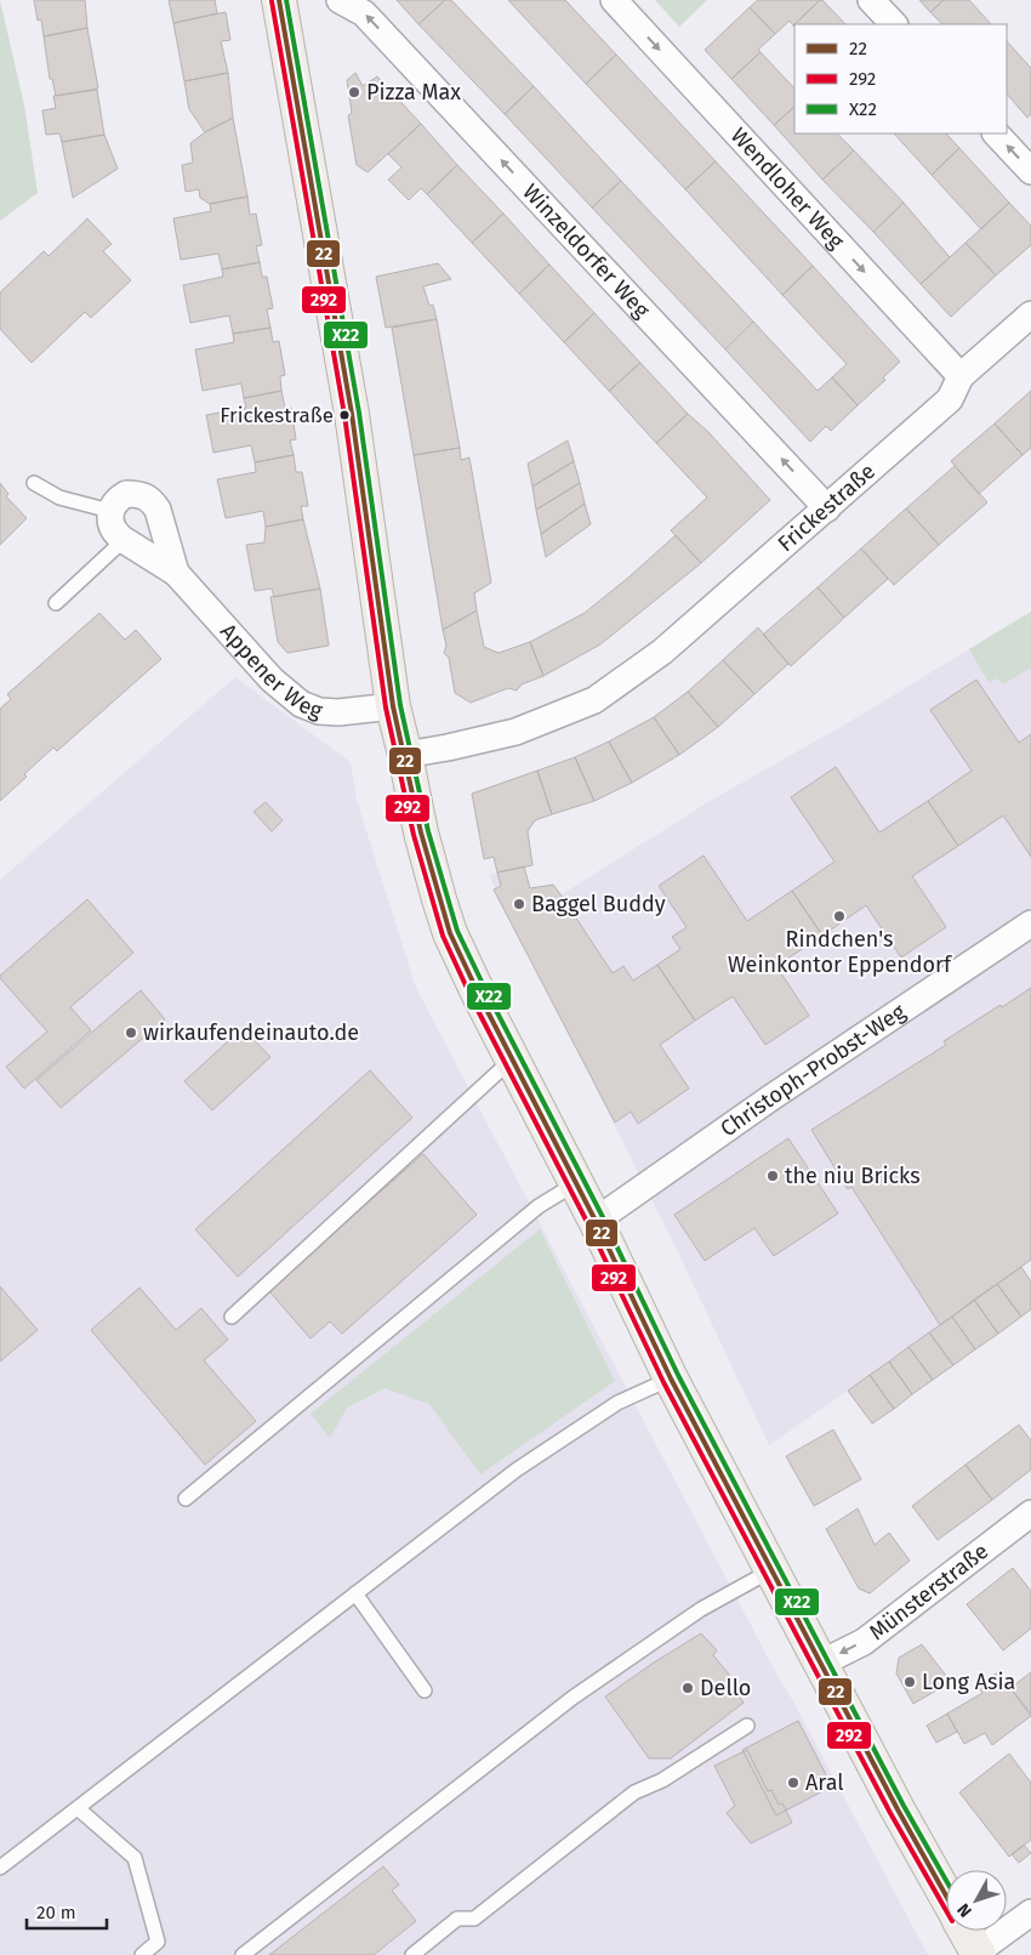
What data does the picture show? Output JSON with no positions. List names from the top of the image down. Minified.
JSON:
{"streets":{"street":["Wendloher Weg","Winzeldorfer Weg","Frickestraße","Appener Weg","Christoph-Probst-Weg","Münsterstraße"]},"crossings":[["Wendloher Weg","Frickestraße"],["Winzeldorfer Weg","Frickestraße"]],"one_way":["Wendloher Weg","Winzeldorfer Weg","Münsterstraße"],"places":["Pizza Max","Frickestraße","Baggel Buddy","Rindchen's Weinkontor Eppendorf","wirkaufendeinauto.de","the niu Bricks","Long Asia","Dello","Aral"],"lines":["transit line 22","transit line X22","transit line 292"],"legend":["22","292","X22"],"scale_bar":"20 m","north":"bottom left"}
